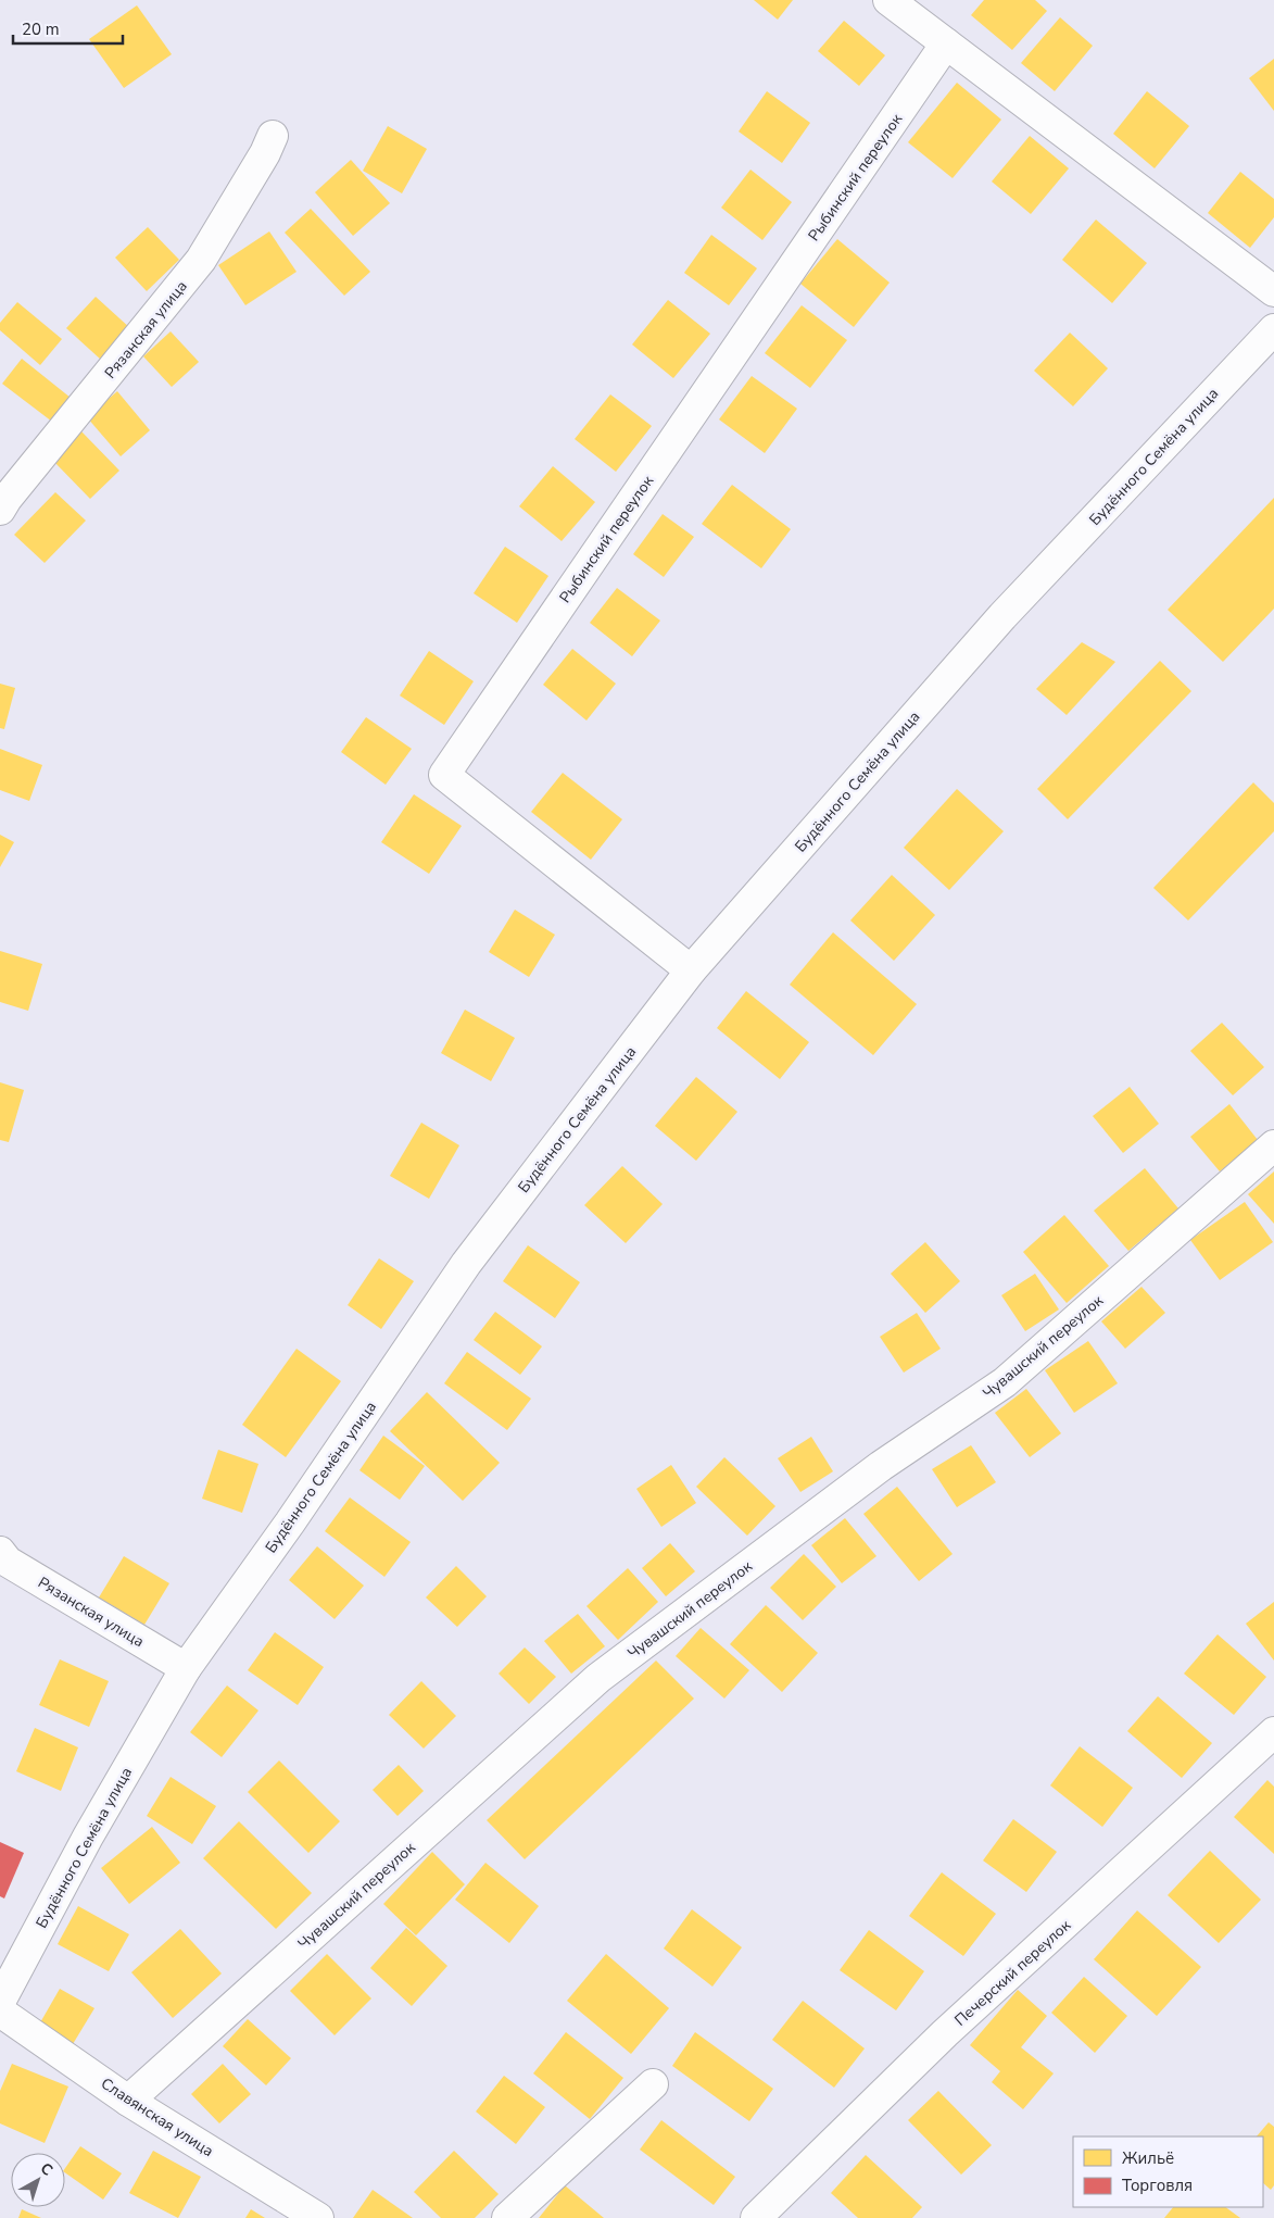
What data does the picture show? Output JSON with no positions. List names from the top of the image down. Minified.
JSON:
{"streets":{"street":["Рыбинский переулок","Рязанская улица","Будённого Семёна улица","Чувашский переулок","Печерский переулок","Славянская улица"]},"crossings":[["Рыбинский переулок","Будённого Семёна улица"],["Рязанская улица","Будённого Семёна улица"],["Чувашский переулок","Славянская улица"]],"legend":["Жильё","Торговля"],"scale_bar":"20 m","north":"top right"}
